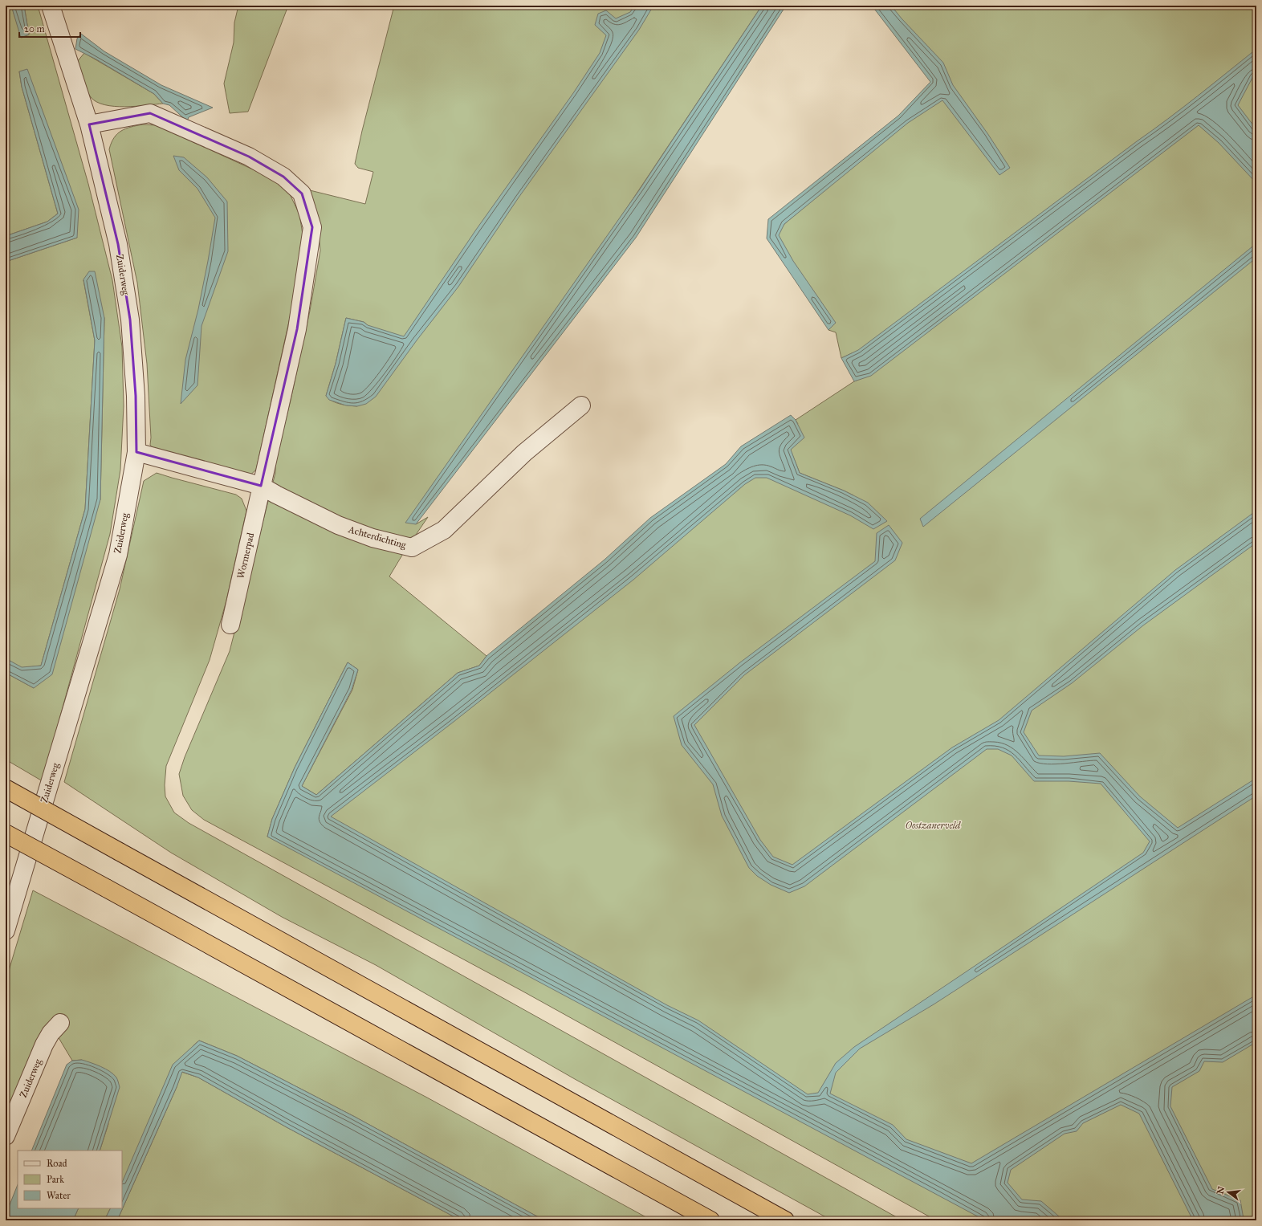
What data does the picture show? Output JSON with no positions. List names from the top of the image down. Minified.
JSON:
{"streets":{"street":["Zuiderweg","Achterdichting","Wormerpad"]},"crossings":[["Zuiderweg","Achterdichting"],["Achterdichting","Wormerpad"]],"parks":["Oostzanerveld"],"legend":["Road","Park","Water"],"scale_bar":"20 m","north":"left"}
